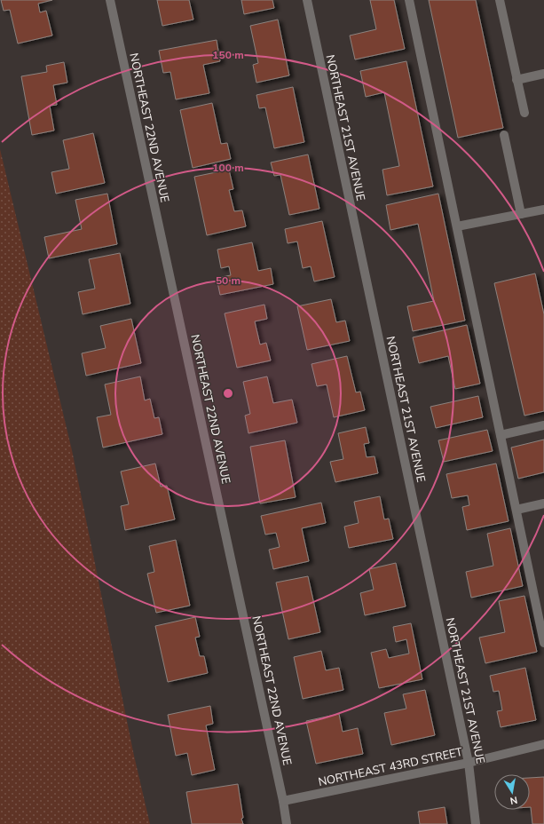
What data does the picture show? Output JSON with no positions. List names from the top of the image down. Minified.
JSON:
{"streets":{"street":["NORTHEAST 22ND AVENUE","NORTHEAST 21ST AVENUE","NORTHEAST 43RD STREET"]},"crossings":[["NORTHEAST 22ND AVENUE","NORTHEAST 43RD STREET"],["NORTHEAST 21ST AVENUE","NORTHEAST 43RD STREET"]],"north":"bottom","rings":["150 m","100 m","50 m"]}
